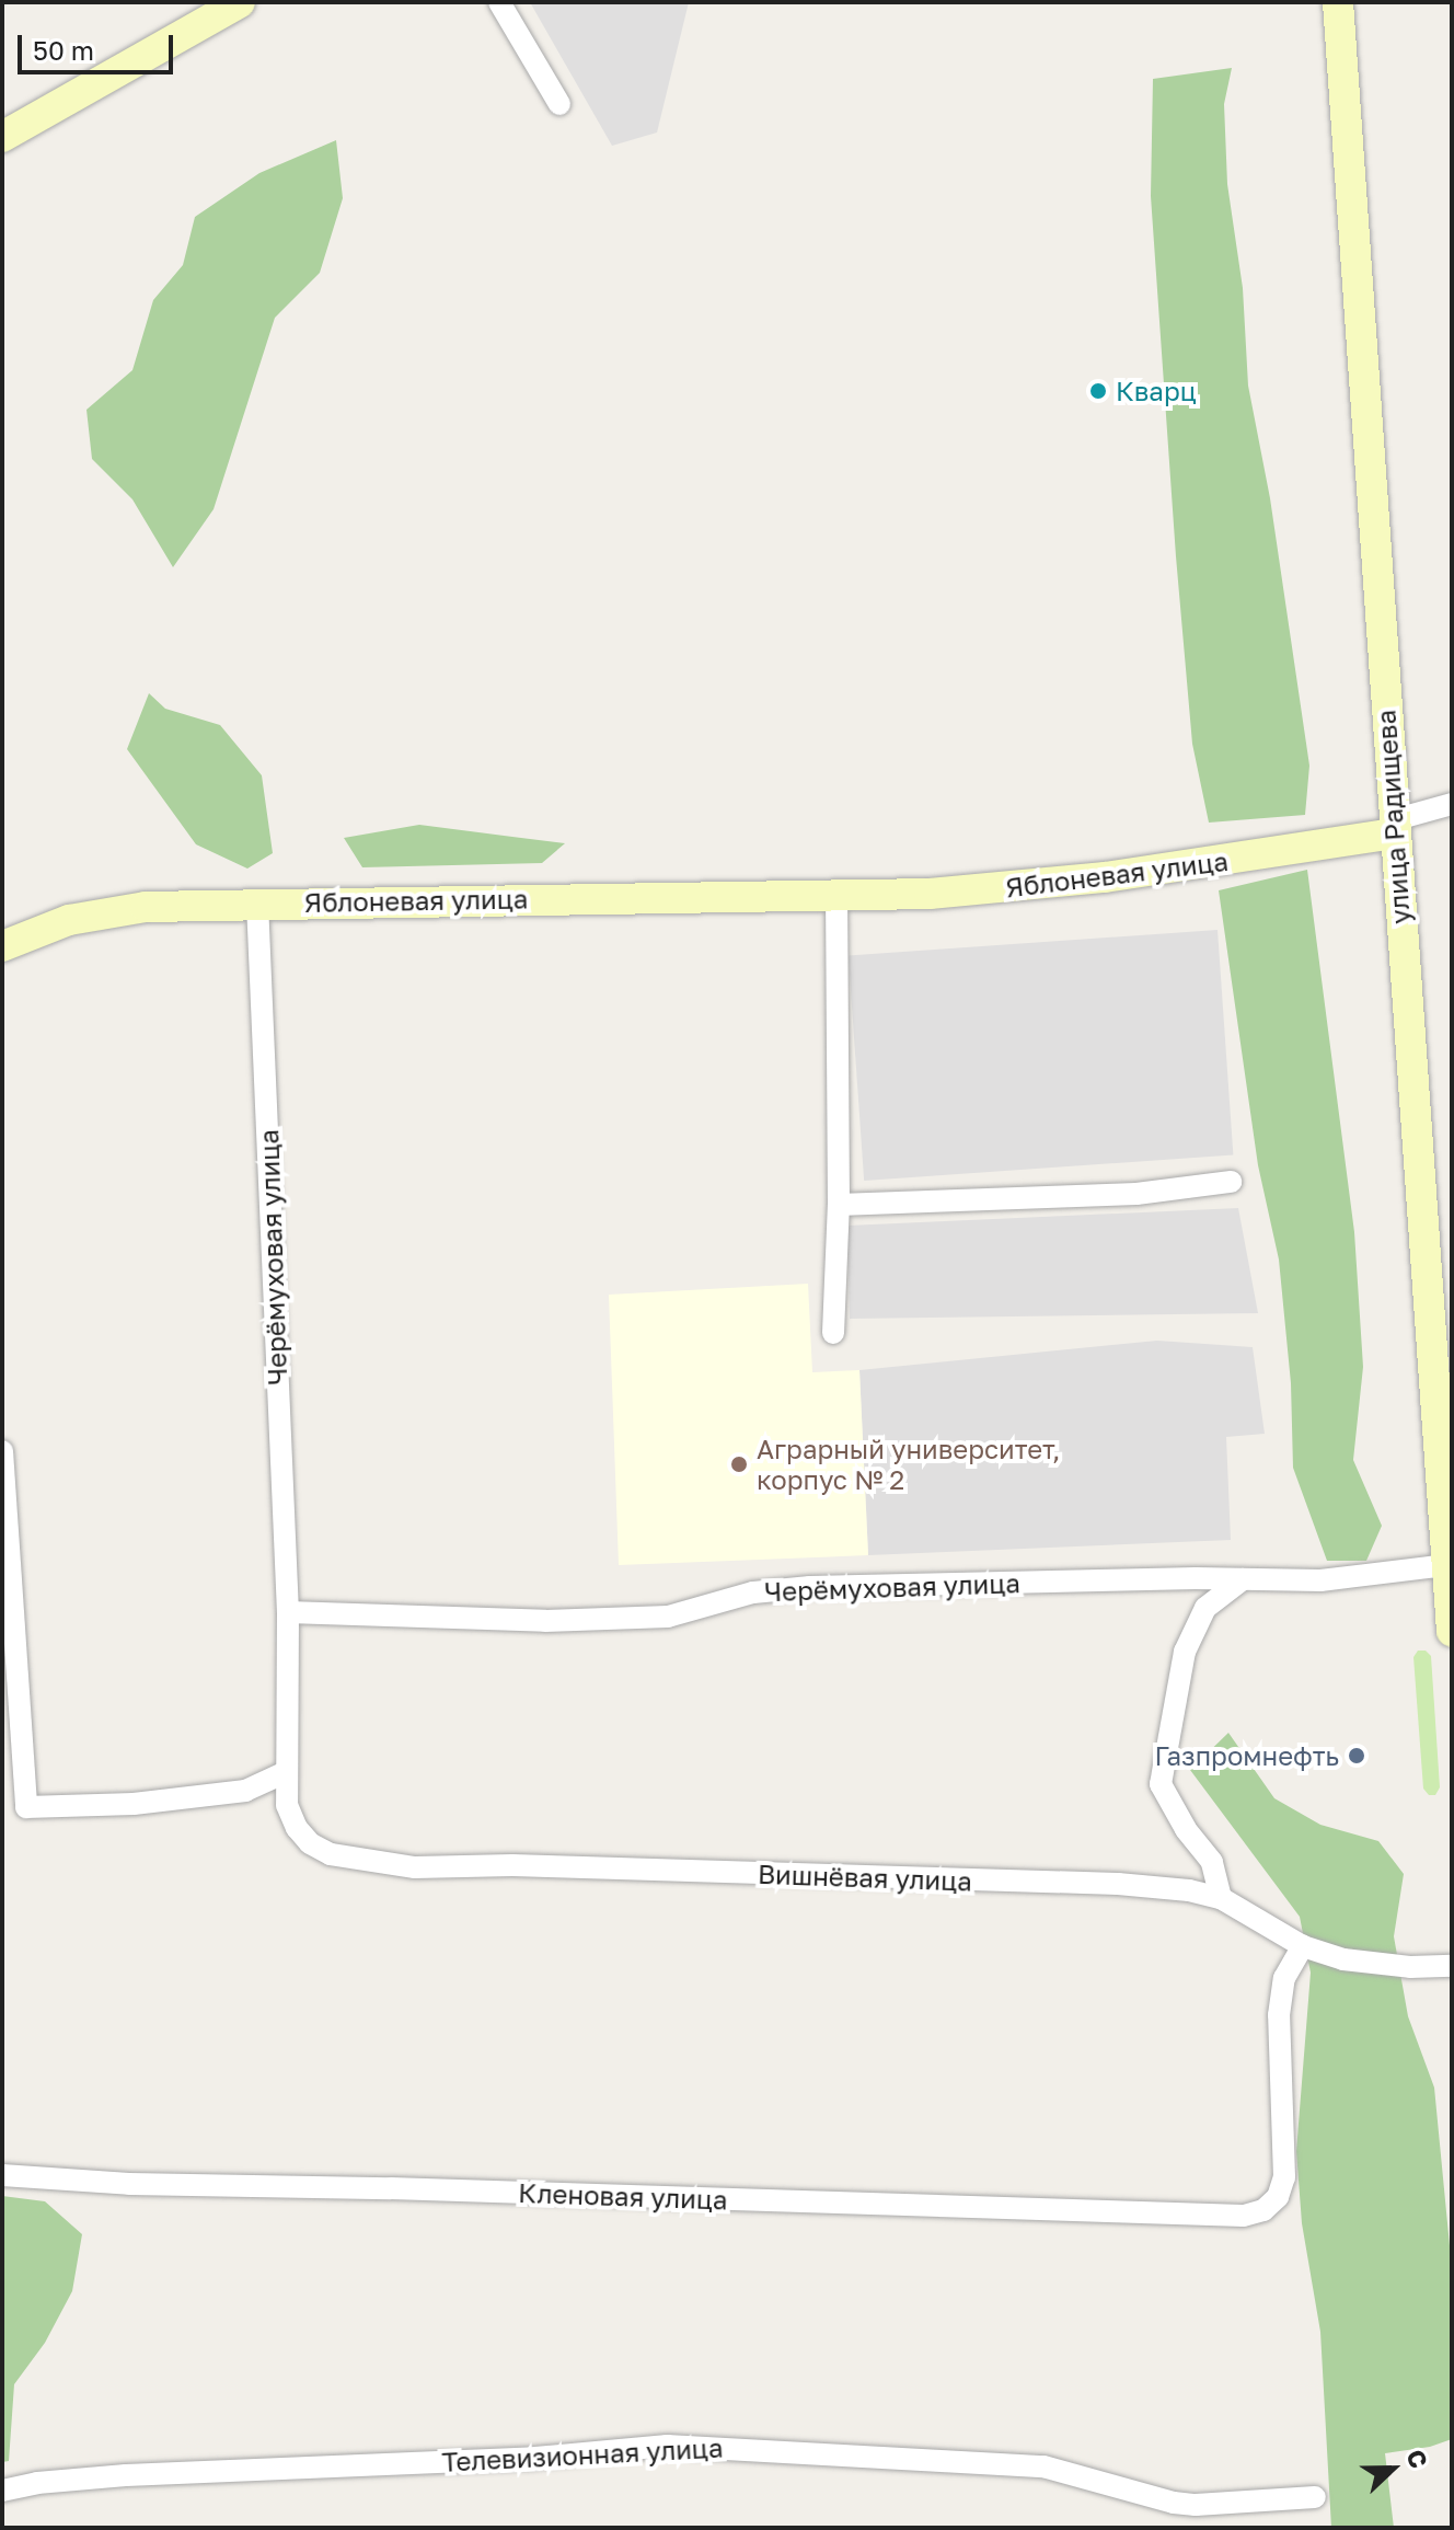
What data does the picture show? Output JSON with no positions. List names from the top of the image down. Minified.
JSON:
{"streets":{"street":["улица Радищева","Яблоневая улица","Черёмуховая улица","Вишнёвая улица","Кленовая улица","Телевизионная улица"]},"crossings":[["улица Радищева","Яблоневая улица"],["улица Радищева","Черёмуховая улица"],["Яблоневая улица","Черёмуховая улица"],["Черёмуховая улица","Вишнёвая улица"],["Вишнёвая улица","Кленовая улица"]],"places":["Кварц","Аграрный университет, корпус № 2","Газпромнефть"],"scale_bar":"50 m","north":"right"}
